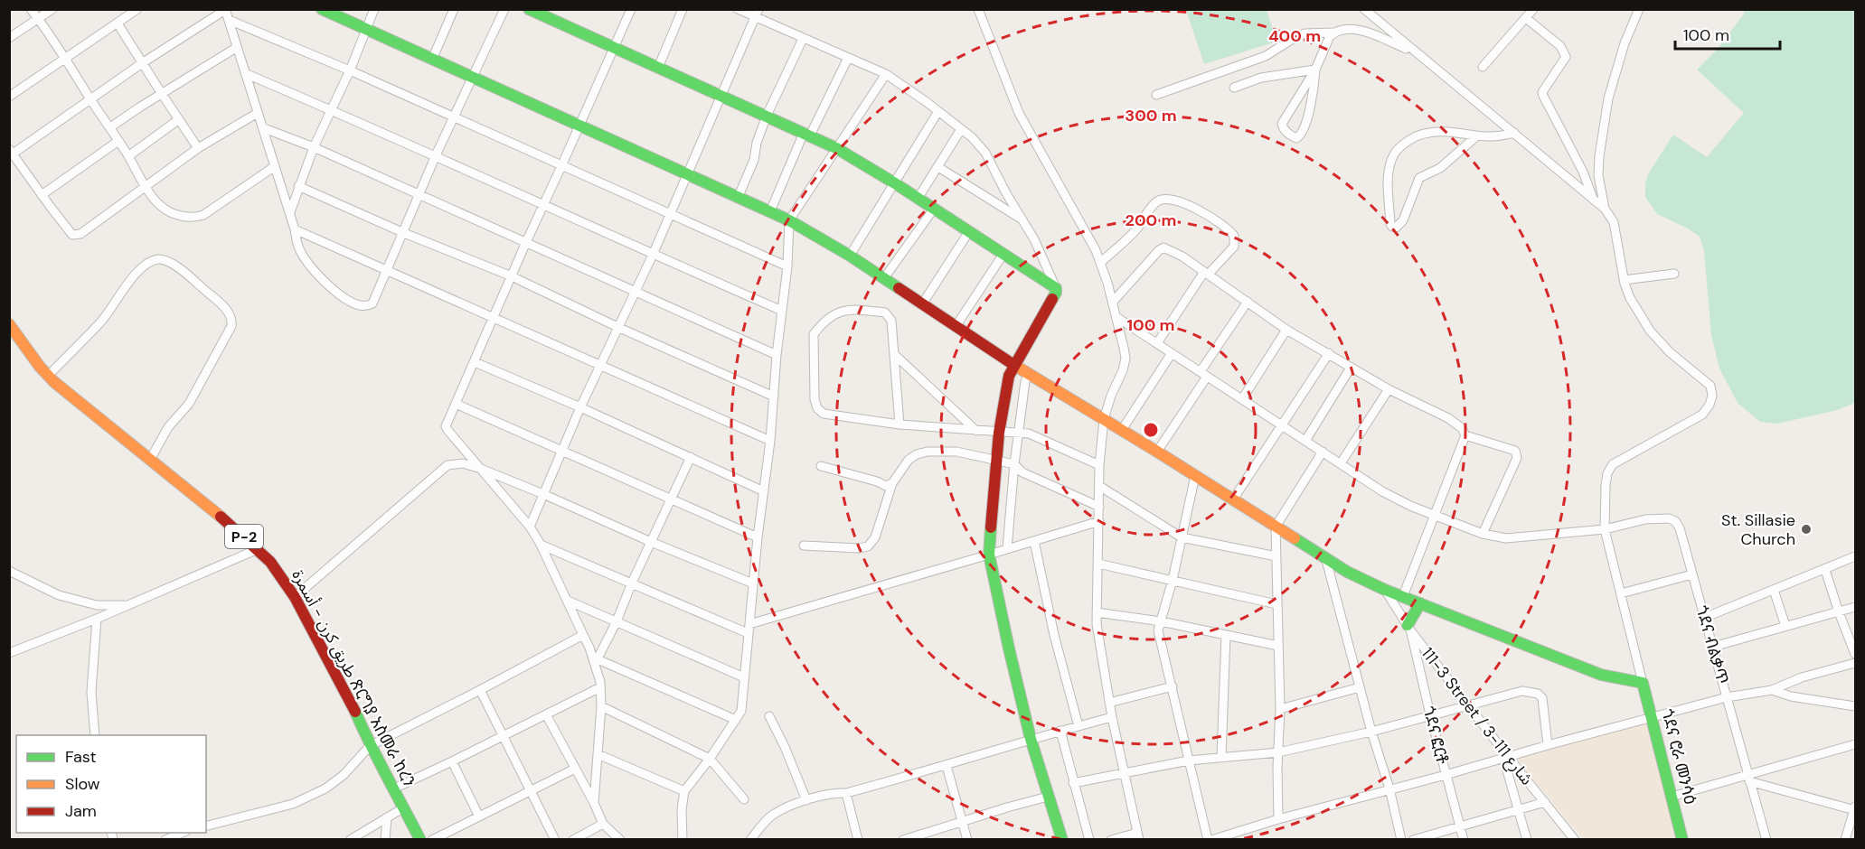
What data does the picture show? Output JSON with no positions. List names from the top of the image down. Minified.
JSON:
{"streets":{"main road":["P-2","طريق كرن - أسمرة ጽርግያ አስመራ ከረን","ጎደና ሮራ መንሳዕ"],"street":["ጎደና ብልቃጥ","111-3 Street / شارع 111-3","ጎደና ፎርቶ"]},"crossings":[["P-2","طريق كرن - أسمرة ጽርግያ አስመራ ከረን"],["111-3 Street / شارع 111-3","ጎደና ፎርቶ"]],"places":["St. Sillasie Church"],"legend":["Fast","Slow","Jam"],"scale_bar":"100 m","rings":["400 m","300 m","200 m","100 m"]}
